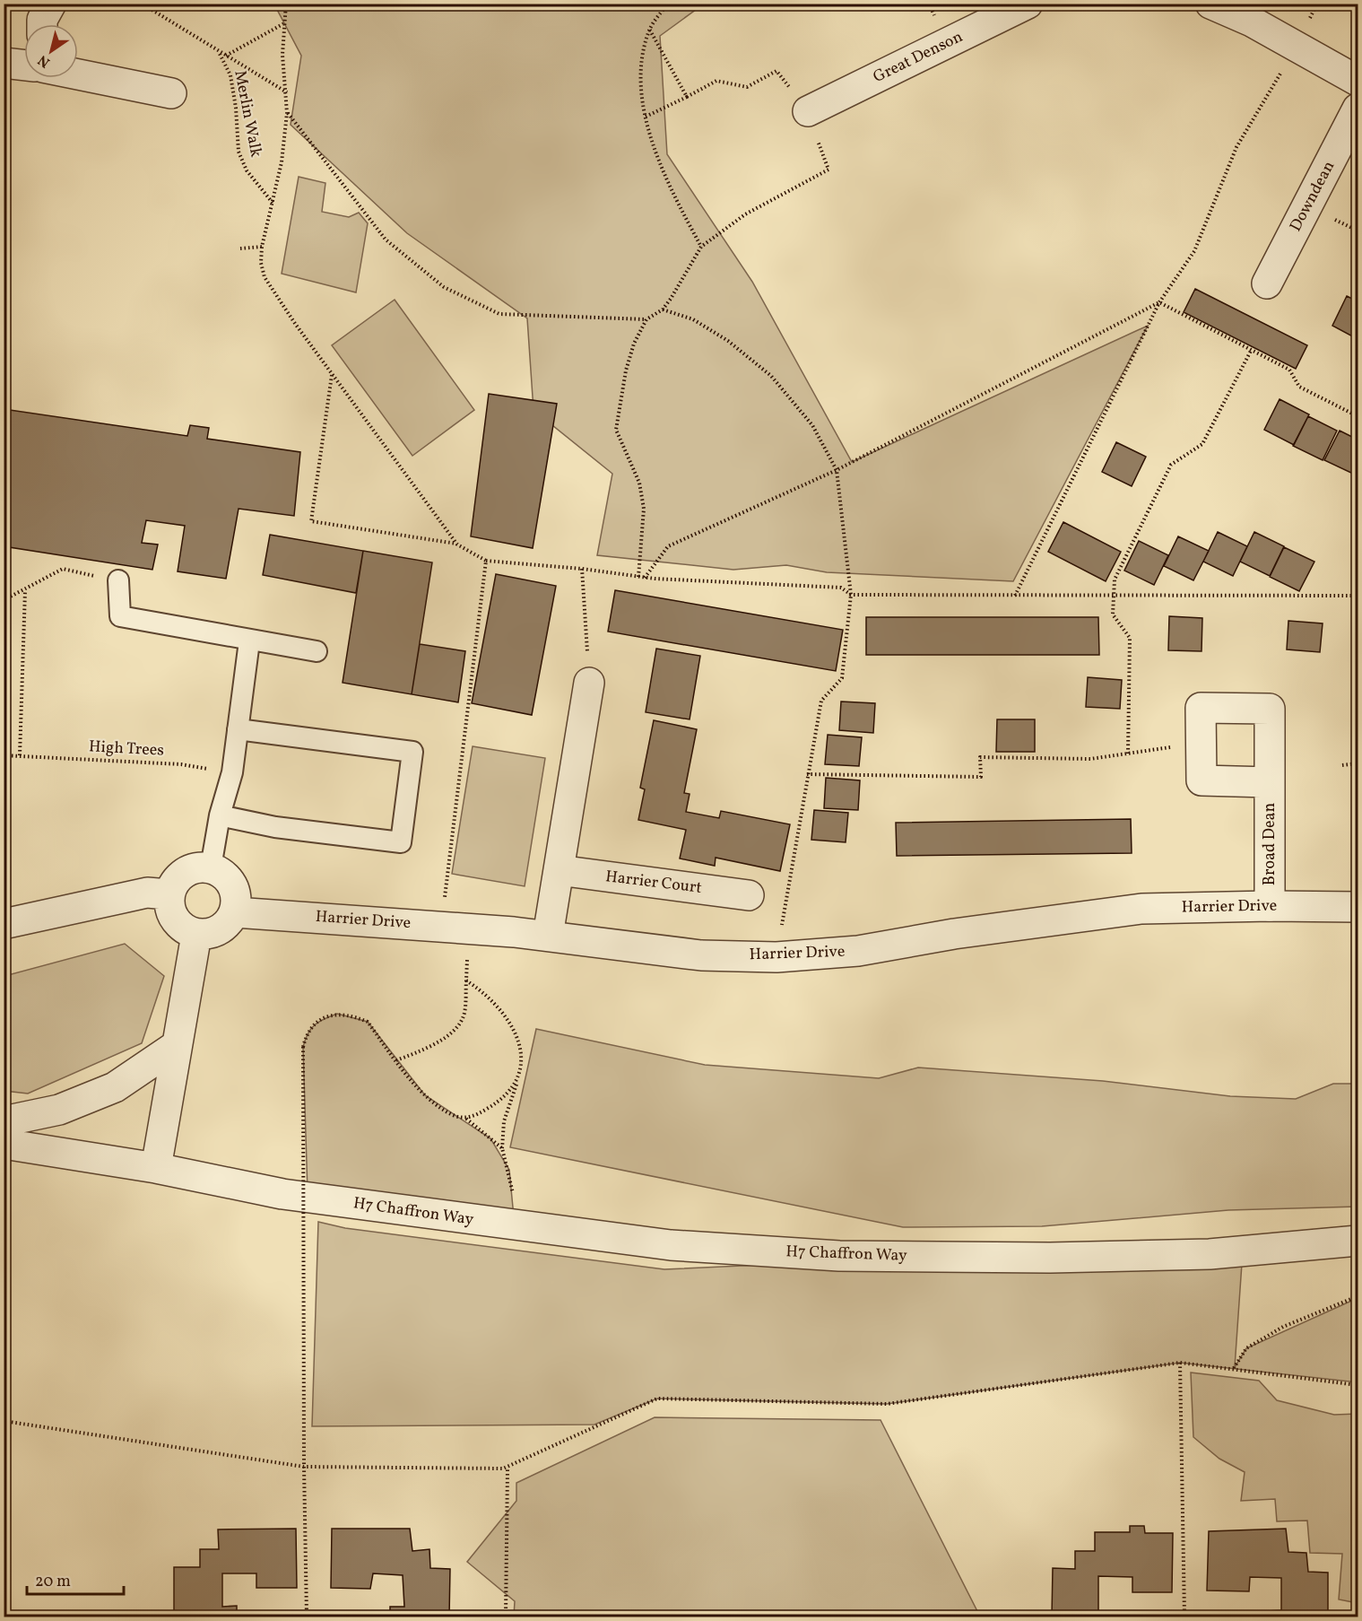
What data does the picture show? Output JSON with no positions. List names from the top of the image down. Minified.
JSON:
{"streets":{"street":["Great Denson","Downdean","Broad Dean","Harrier Court","Harrier Drive","H7 Chaffron Way"],"path":["Merlin Walk","High Trees"]},"crossings":[["Broad Dean","Harrier Drive"]],"scale_bar":"20 m","north":"bottom left"}
